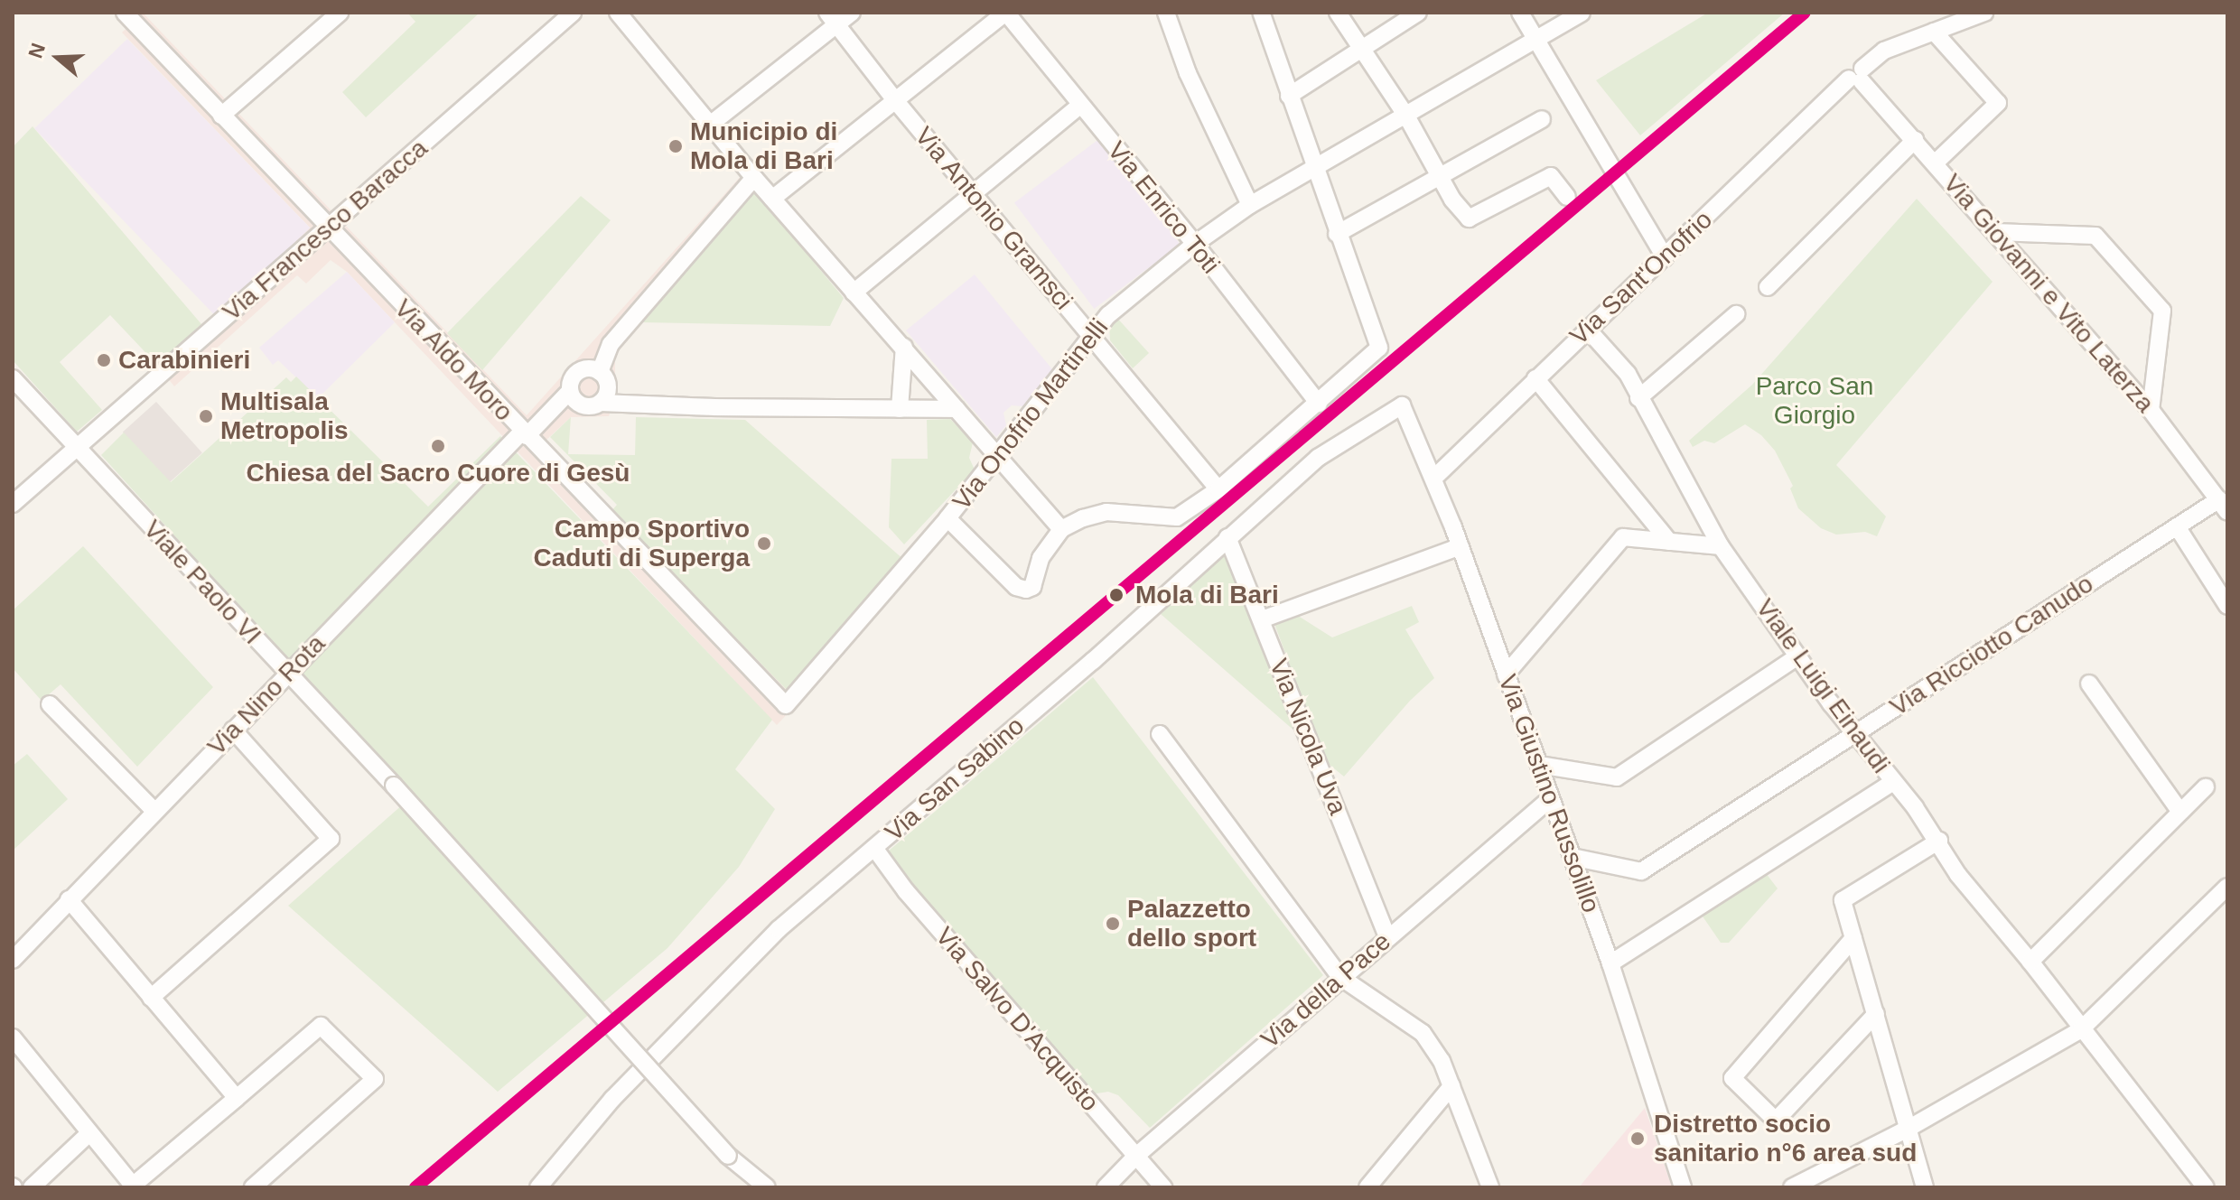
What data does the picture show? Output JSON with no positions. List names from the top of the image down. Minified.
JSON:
{"streets":{"street":["Via Enrico Toti","Via Antonio Gramsci","Via Francesco Baracca","Via Sant'Onofrio","Via Giovanni e Vito Laterza","Via Aldo Moro","Via Onofrio Martinelli","Viale Paolo VI","Via Ricciotto Canudo","Viale Luigi Einaudi","Via Nino Rota","Via Nicola Uva","Via San Sabino","Via Giustino Russolillo","Via della Pace","Via Salvo D'Acquisto"]},"crossings":[["Via Enrico Toti","Via Onofrio Martinelli"],["Via Antonio Gramsci","Via Onofrio Martinelli"],["Via Francesco Baracca","Via Aldo Moro"],["Via Francesco Baracca","Viale Paolo VI"],["Via Sant'Onofrio","Via Giovanni e Vito Laterza"],["Via Sant'Onofrio","Viale Luigi Einaudi"],["Via Sant'Onofrio","Via Giustino Russolillo"],["Via Giovanni e Vito Laterza","Via Ricciotto Canudo"],["Via Aldo Moro","Via Onofrio Martinelli"],["Via Aldo Moro","Via Nino Rota"],["Viale Paolo VI","Via Nino Rota"],["Via Ricciotto Canudo","Viale Luigi Einaudi"],["Via Ricciotto Canudo","Via Giustino Russolillo"],["Via Nicola Uva","Via San Sabino"],["Via Nicola Uva","Via della Pace"],["Via San Sabino","Via Giustino Russolillo"],["Via San Sabino","Via Salvo D'Acquisto"],["Via Giustino Russolillo","Via della Pace"],["Via della Pace","Via Salvo D'Acquisto"]],"parks":["Parco San Giorgio"],"places":["Municipio di Mola di Bari","Carabinieri","Multisala Metropolis","Chiesa del Sacro Cuore di Gesù","Campo Sportivo Caduti di Superga","Mola di Bari","Palazzetto dello sport","Distretto socio sanitario n°6 area sud"],"north":"left"}
